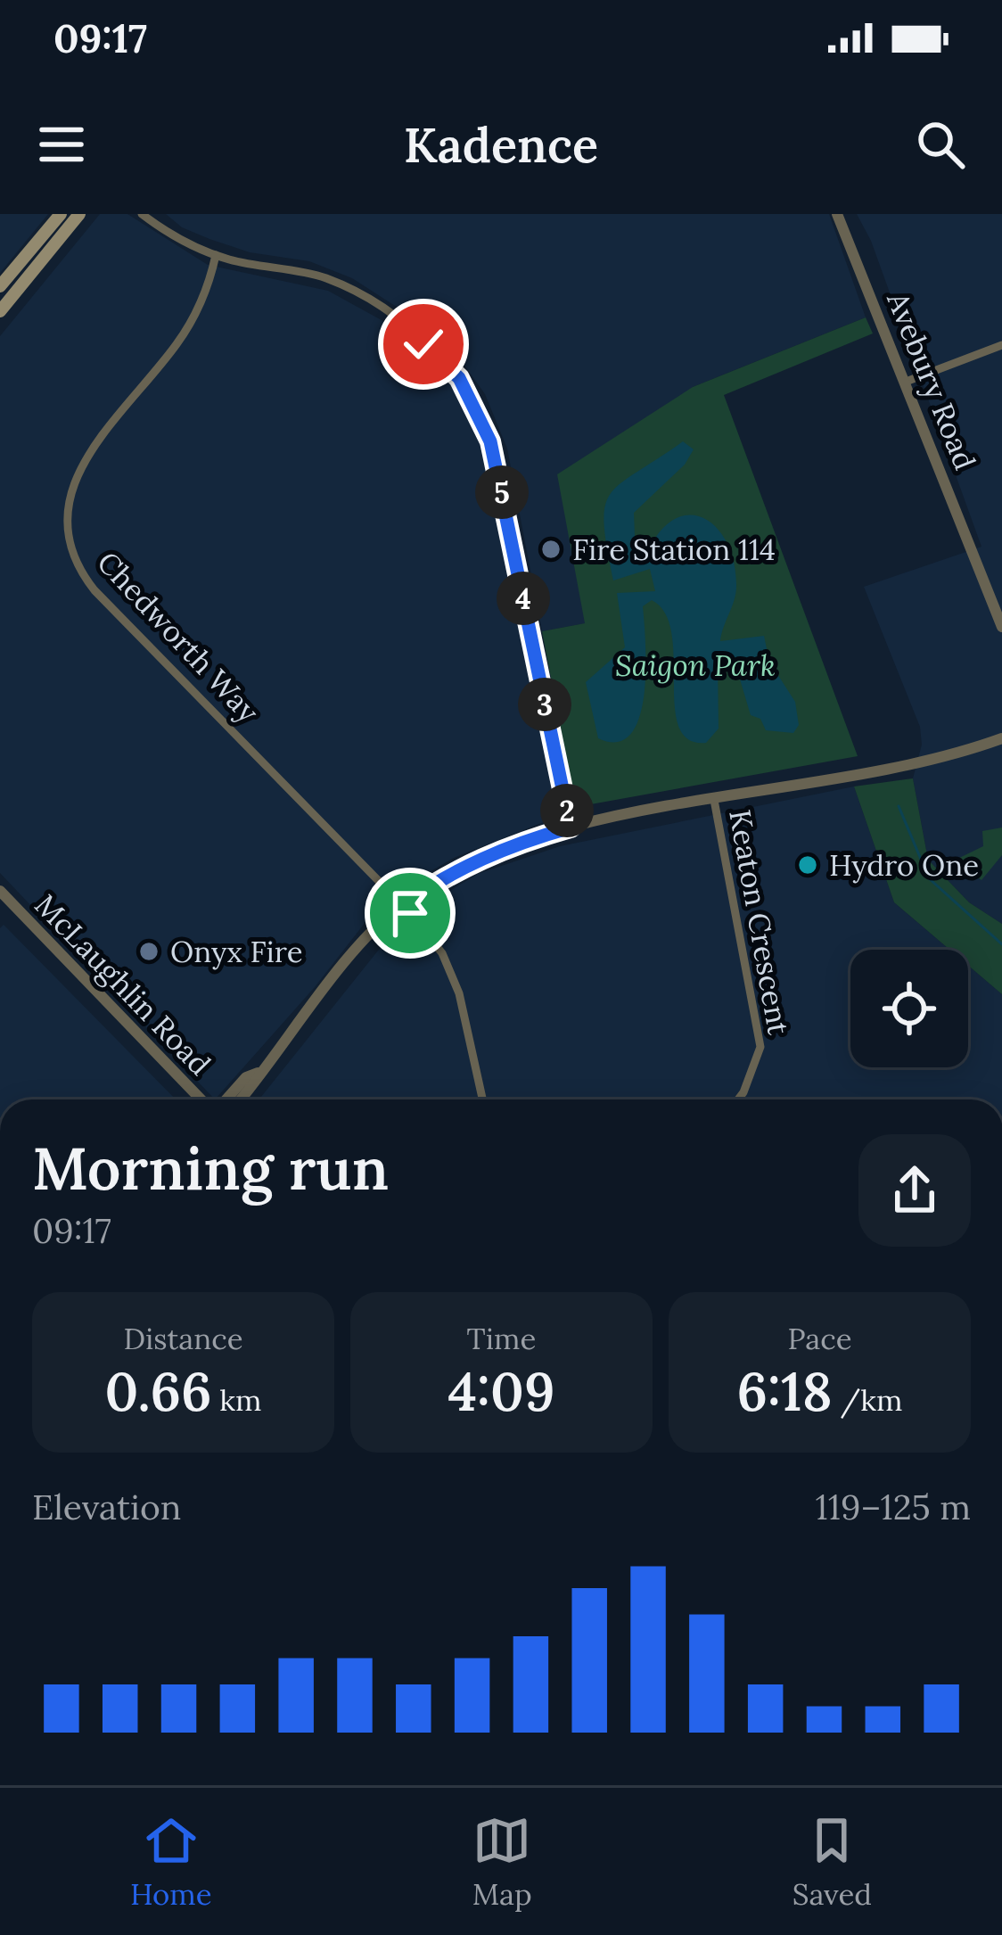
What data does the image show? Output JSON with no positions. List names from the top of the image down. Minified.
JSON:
{"streets":{"street":["Avebury Road","Chedworth Way","Keaton Crescent","McLaughlin Road"]},"parks":["Saigon Park"],"places":["Fire Station 114","Hydro One","Onyx Fire"],"page":{"status":"09:17","header":"Kadence","pins":["5","4","3","2"],"heading":["Morning run","09:17"],"stats":[["Distance","0.66 km"],["Time","4:09"],["Pace","6:18 /km"]],"chart":["Elevation","119–125 m"],"tabs":["Home","Map","Saved"]}}
